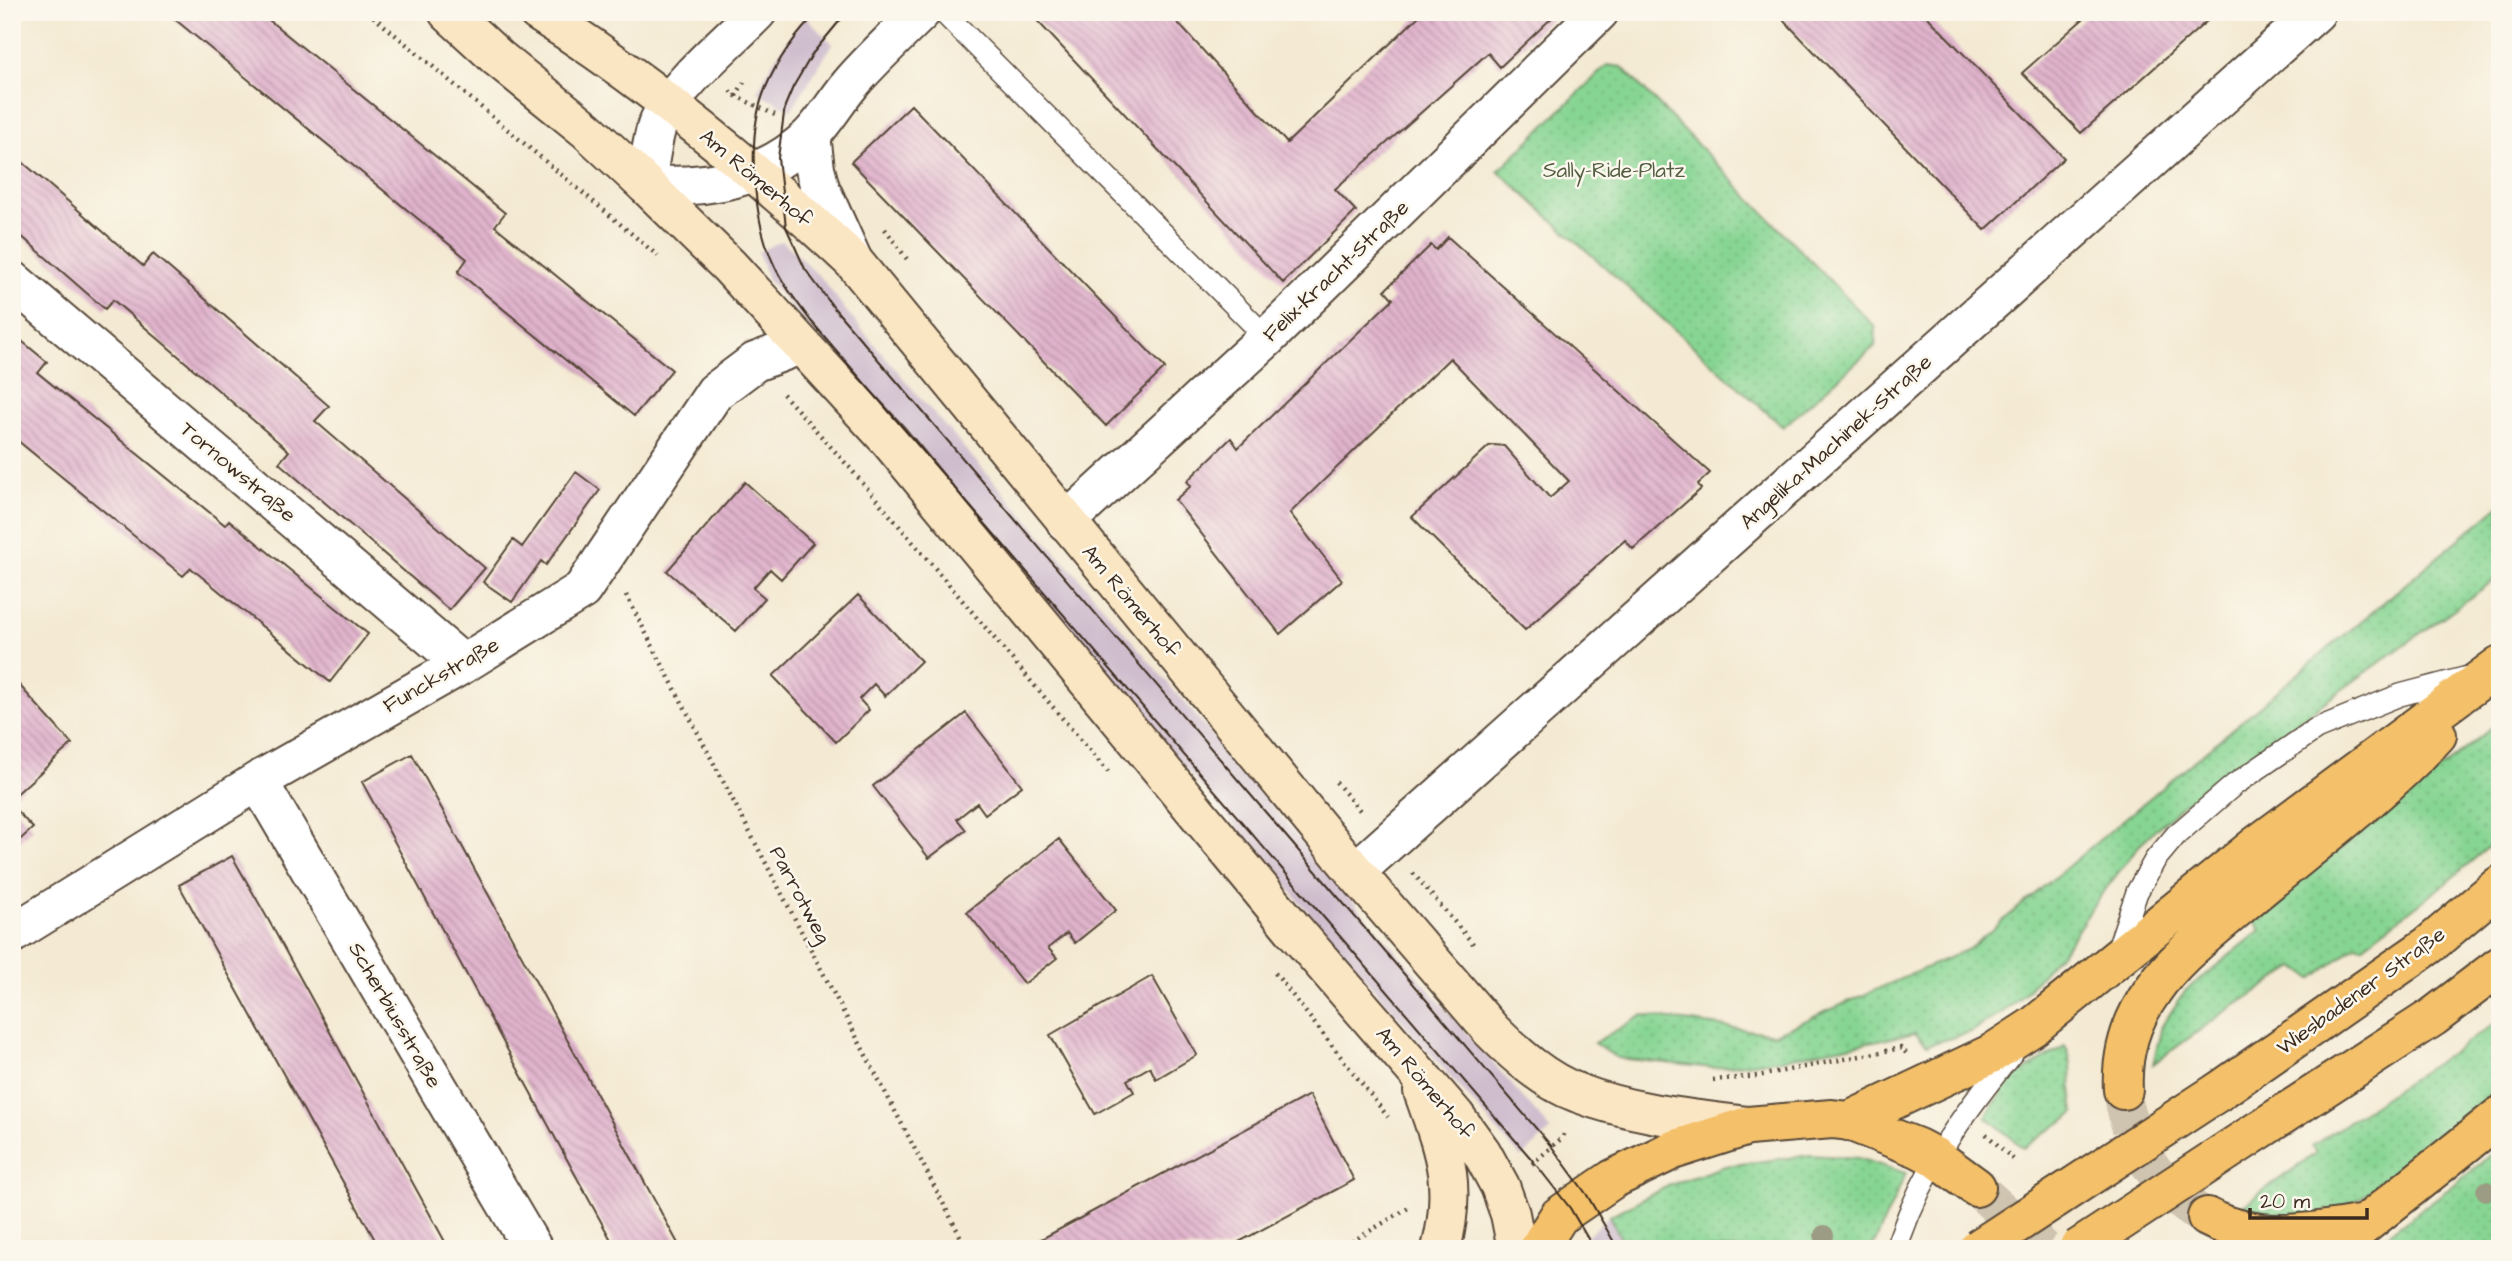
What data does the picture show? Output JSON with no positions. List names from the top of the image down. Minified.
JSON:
{"streets":{"main road":["Am Römerhof","Wiesbadener Straße"],"street":["Felix-Kracht-Straße","Angelika-Machinek-Straße","Tornowstraße","Funckstraße","Scherbiusstraße"],"path":["Parrotweg"]},"crossings":[["Am Römerhof","Felix-Kracht-Straße"],["Am Römerhof","Angelika-Machinek-Straße"],["Am Römerhof","Funckstraße"],["Tornowstraße","Funckstraße"],["Funckstraße","Parrotweg"],["Funckstraße","Scherbiusstraße"]],"parks":["Sally-Ride-Platz"],"scale_bar":"20 m"}
